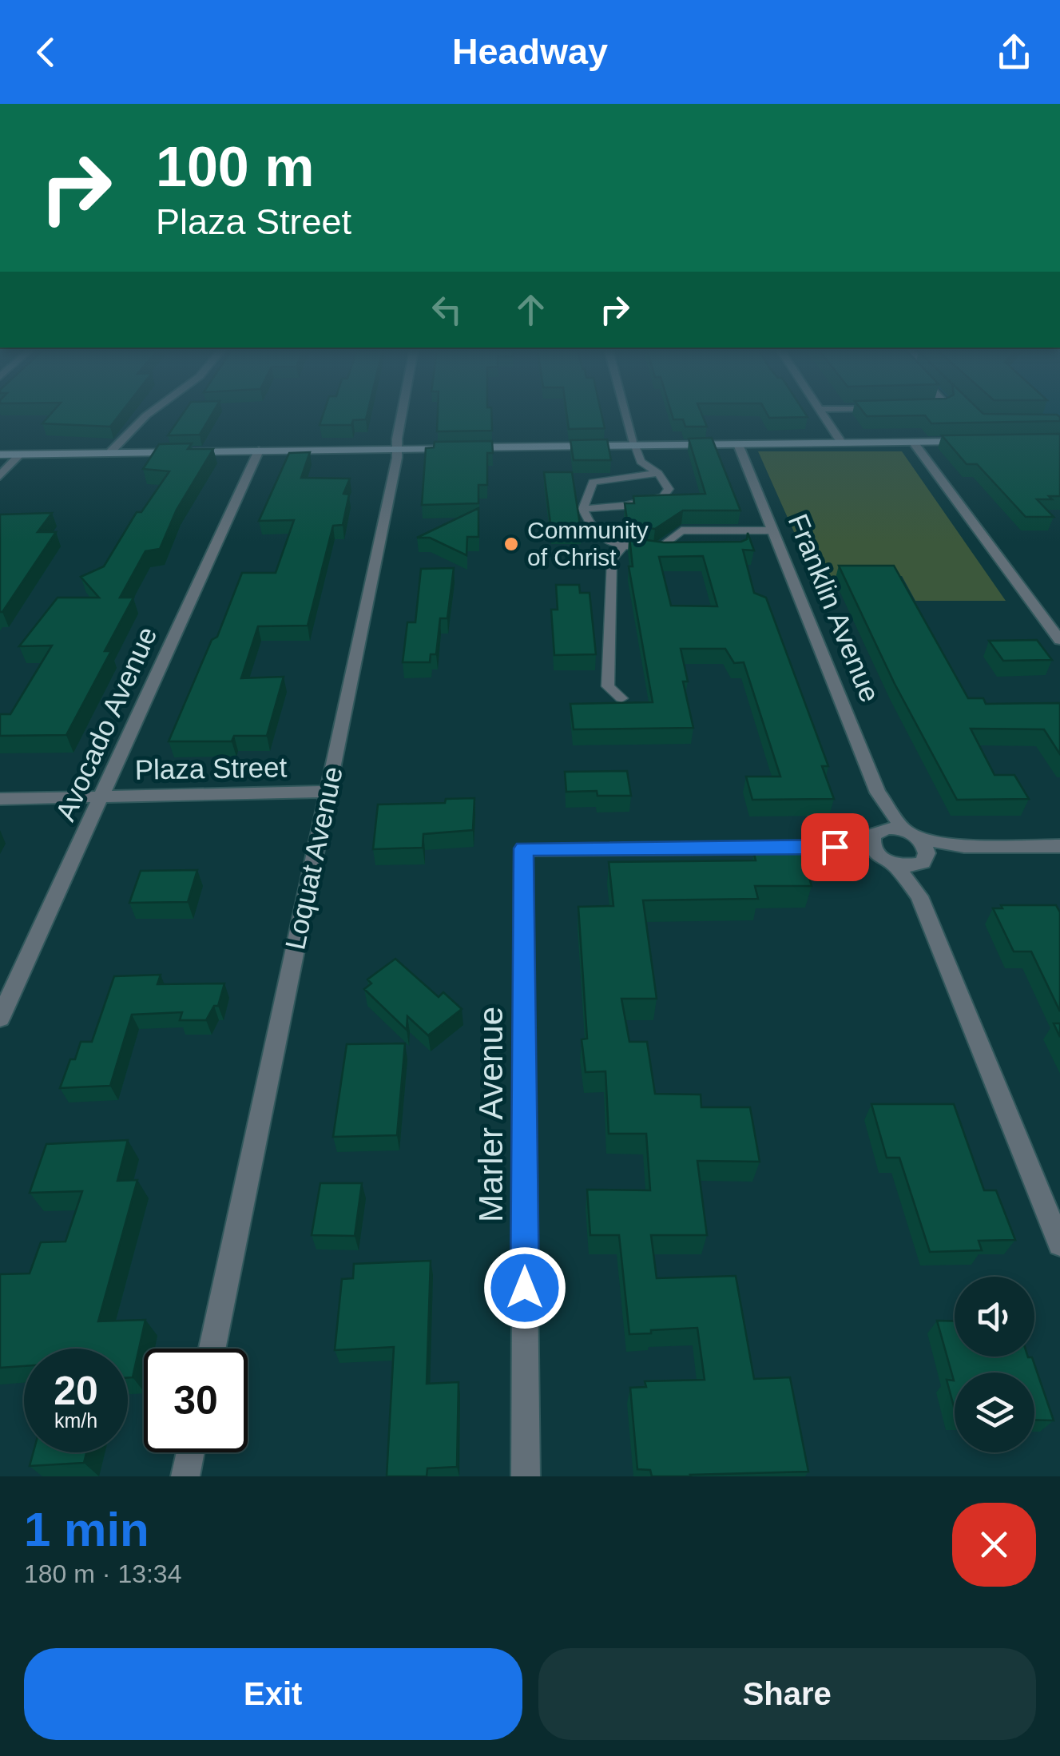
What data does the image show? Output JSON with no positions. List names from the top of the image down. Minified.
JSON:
{"streets":{"street":["Franklin Avenue","Avocado Avenue","Plaza Street","Loquat Avenue","Marler Avenue"]},"crossings":[["Avocado Avenue","Plaza Street"],["Plaza Street","Loquat Avenue"]],"places":["Community of Christ"],"page":{"header":"Headway","turn":["100 m","Plaza Street"],"speed":"20 km/h","limit":"30","heading":["1 min","180 m · 13:34"],"buttons":["Exit","Share"]}}
